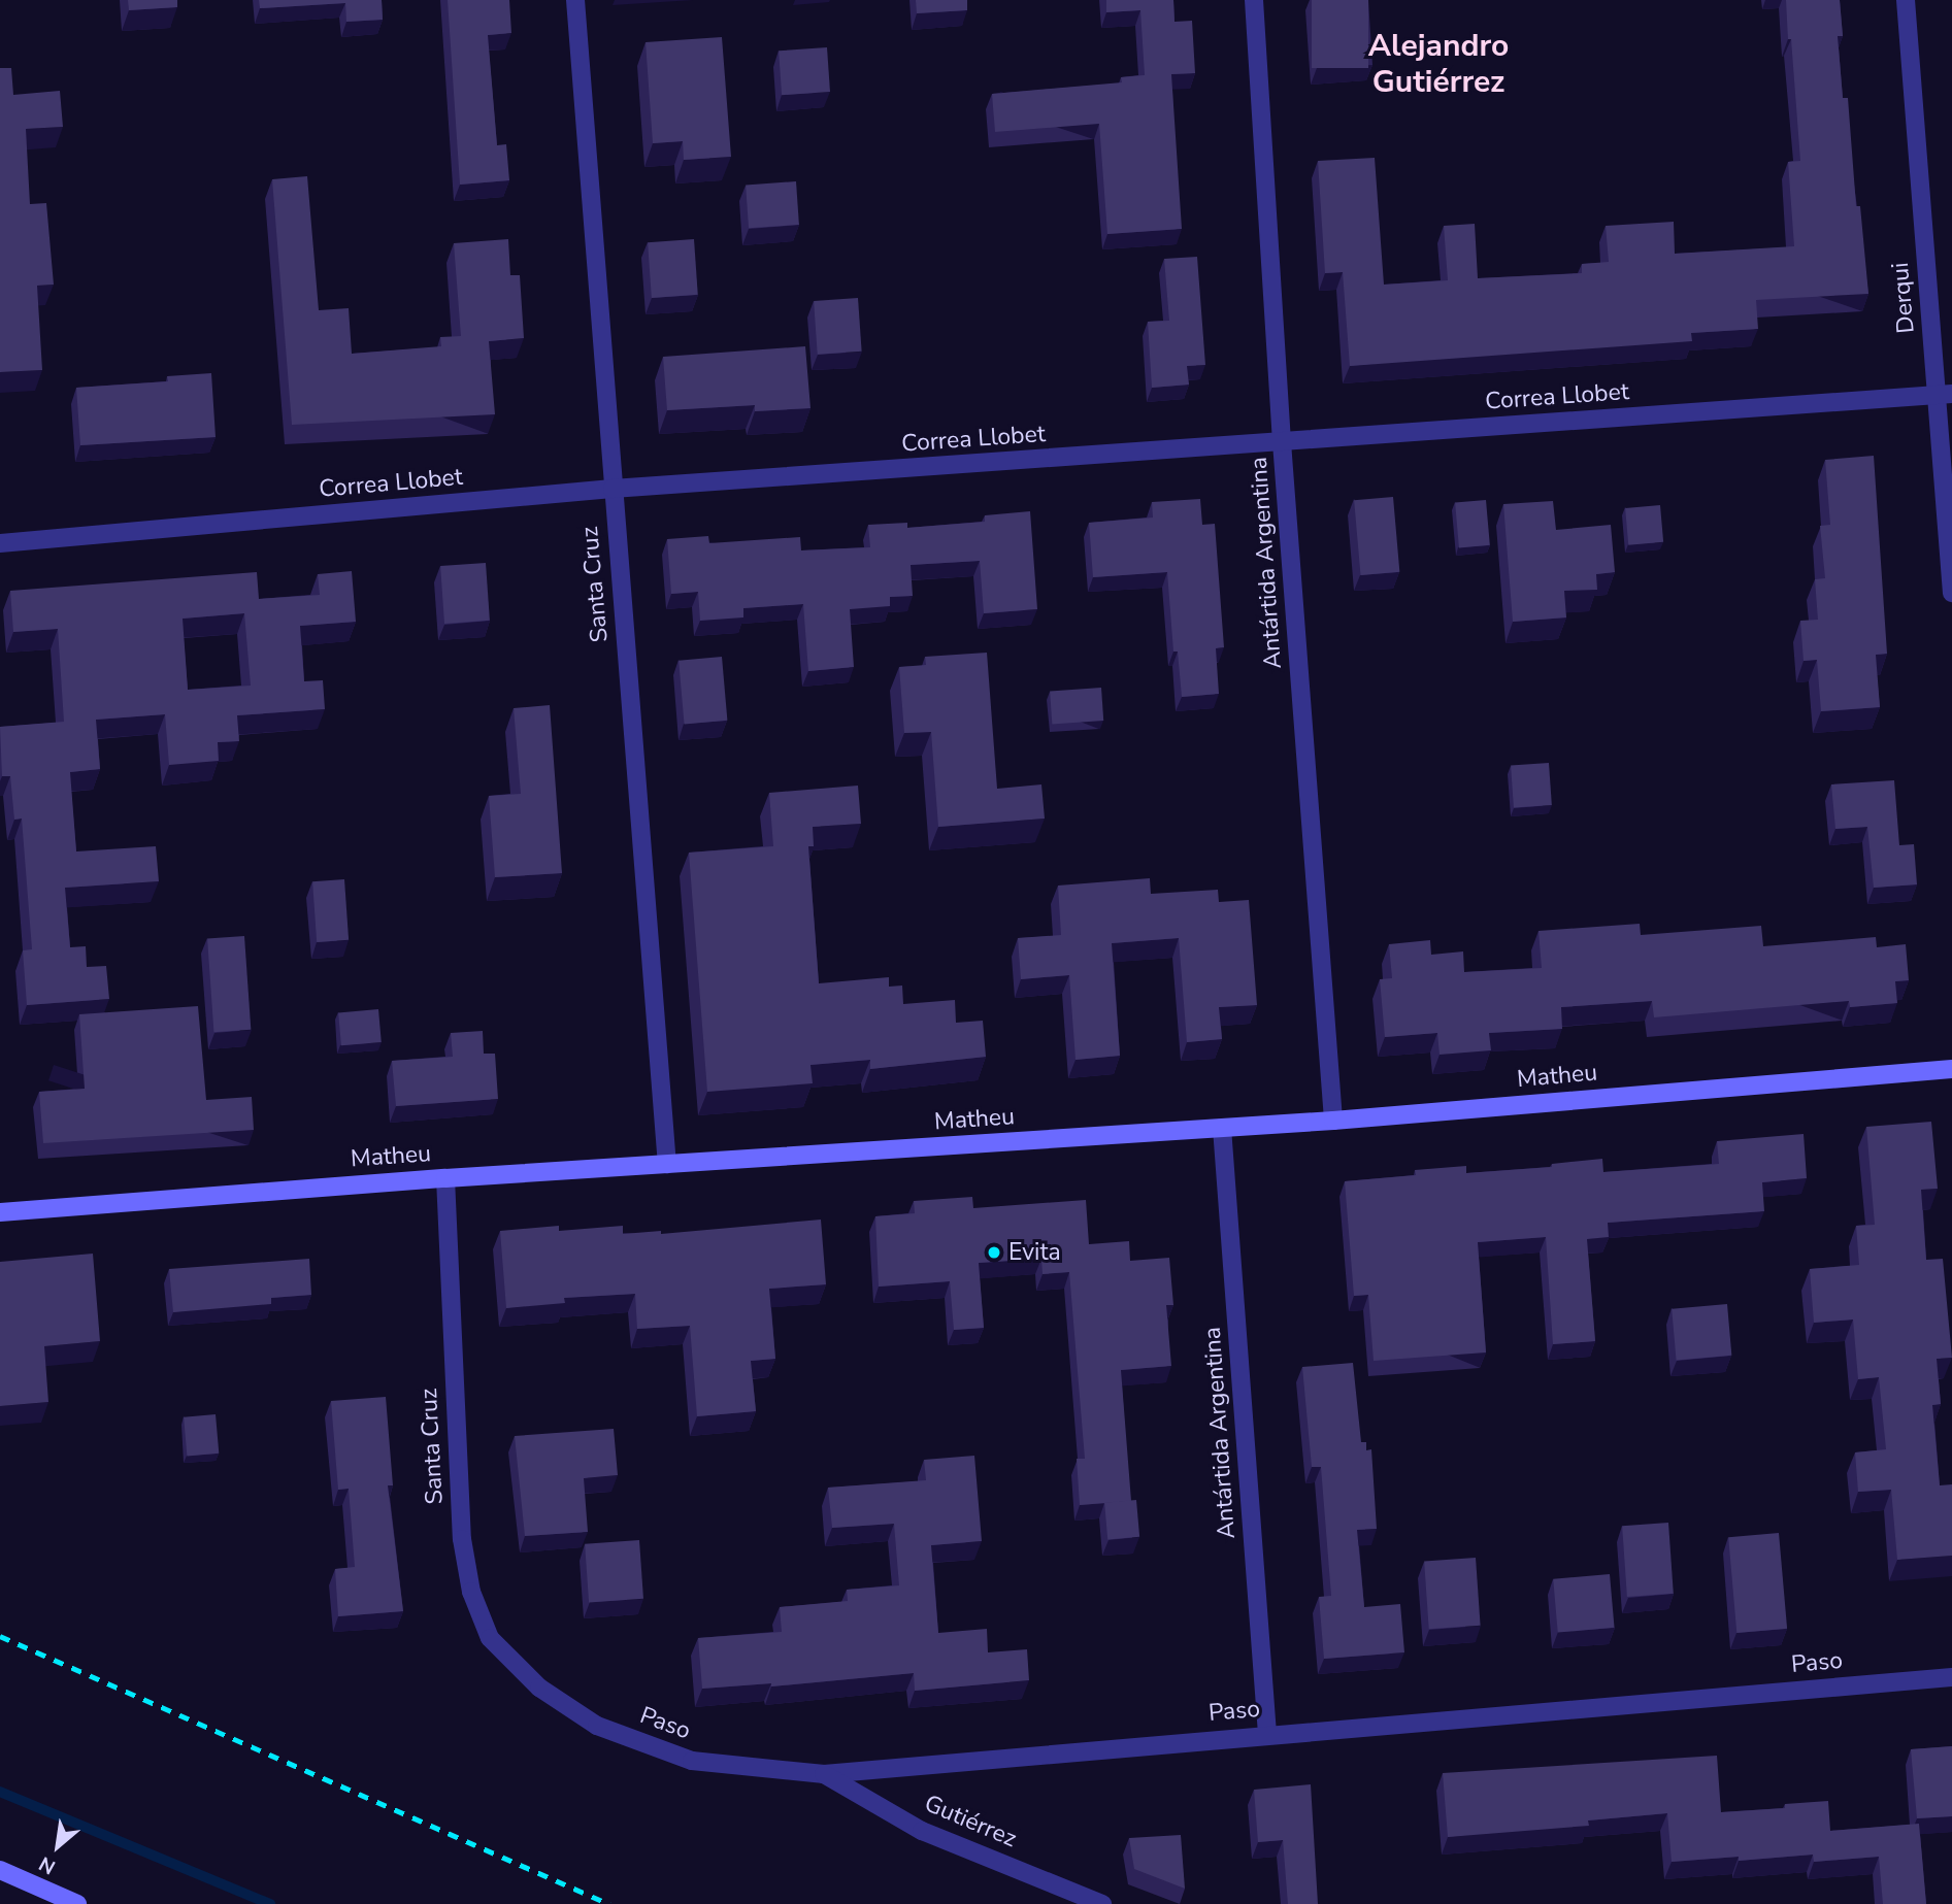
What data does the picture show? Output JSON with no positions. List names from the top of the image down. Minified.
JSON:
{"streets":{"street":["Derqui","Correa Llobet","Antártida Argentina","Santa Cruz","Matheu","Paso","Gutiérrez"]},"crossings":[["Derqui","Correa Llobet"],["Correa Llobet","Antártida Argentina"],["Correa Llobet","Santa Cruz"],["Antártida Argentina","Matheu"],["Antártida Argentina","Paso"],["Santa Cruz","Matheu"],["Santa Cruz","Paso"],["Paso","Gutiérrez"]],"districts":["Alejandro Gutiérrez"],"places":["Evita"],"north":"bottom left"}
